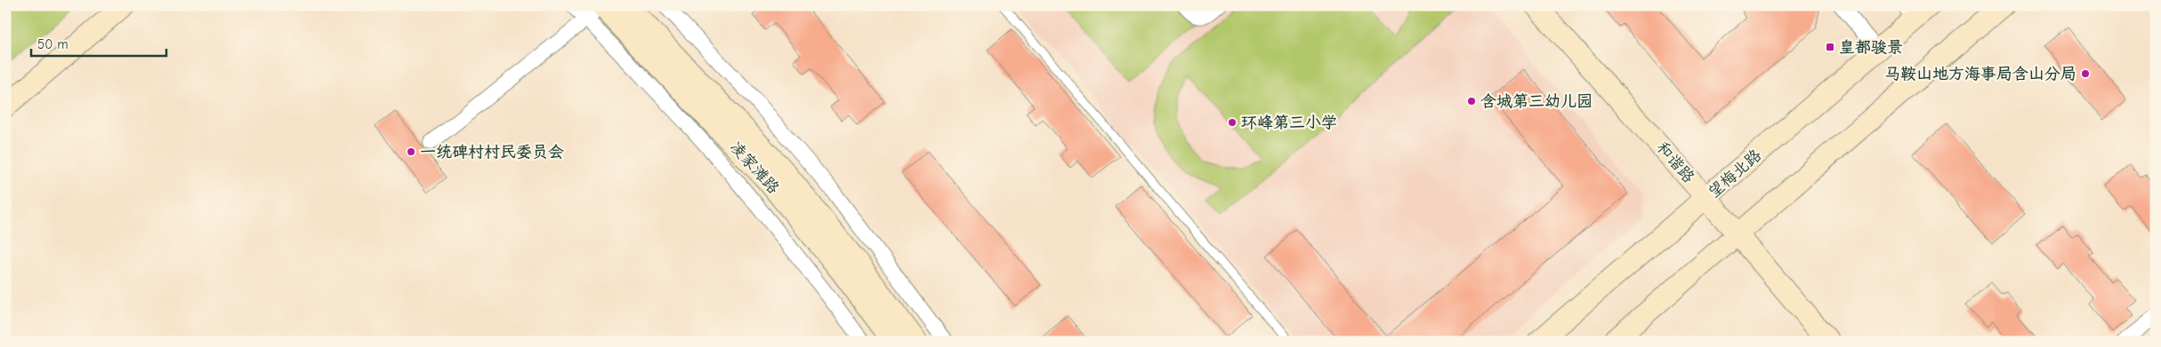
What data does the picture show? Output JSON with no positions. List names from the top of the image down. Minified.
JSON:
{"streets":{"main road":["和谐路","凌家滩路","望梅北路"]},"crossings":[["和谐路","望梅北路"]],"places":{"transit":["皇都骏景"],"other":["马鞍山地方海事局含山分局","含城第三幼儿园","环峰第三小学","一统碑村村民委员会"]},"scale_bar":"50 m"}
